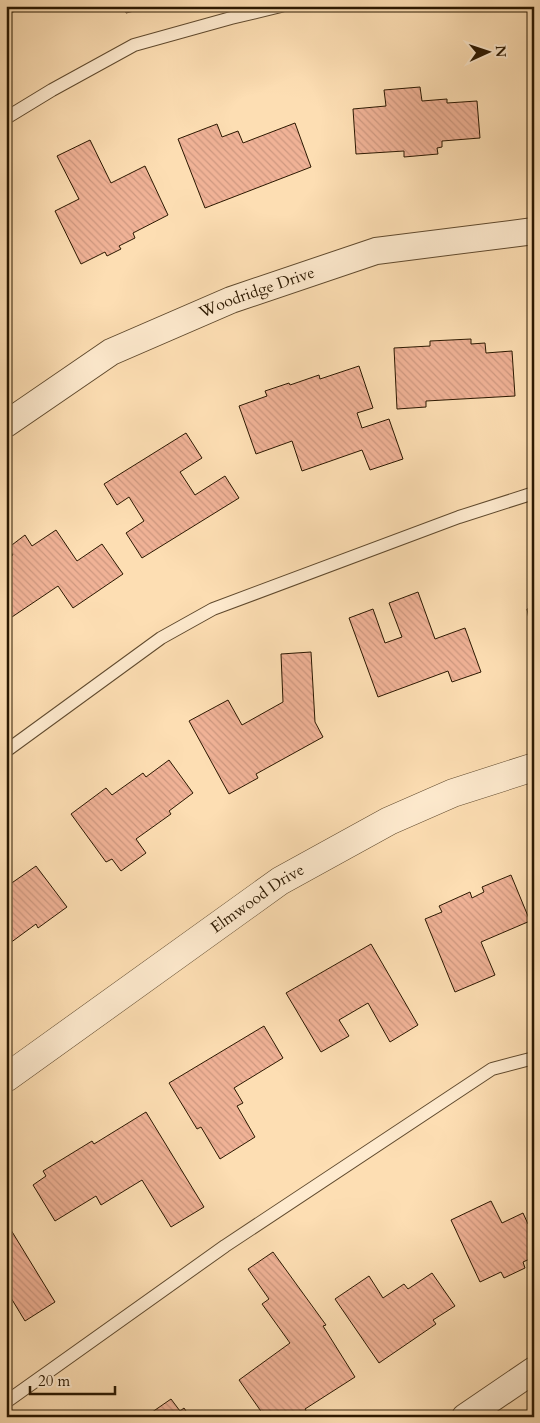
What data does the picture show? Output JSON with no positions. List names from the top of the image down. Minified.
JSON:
{"streets":{"street":["Woodridge Drive","Elmwood Drive"]},"scale_bar":"20 m","north":"right"}
